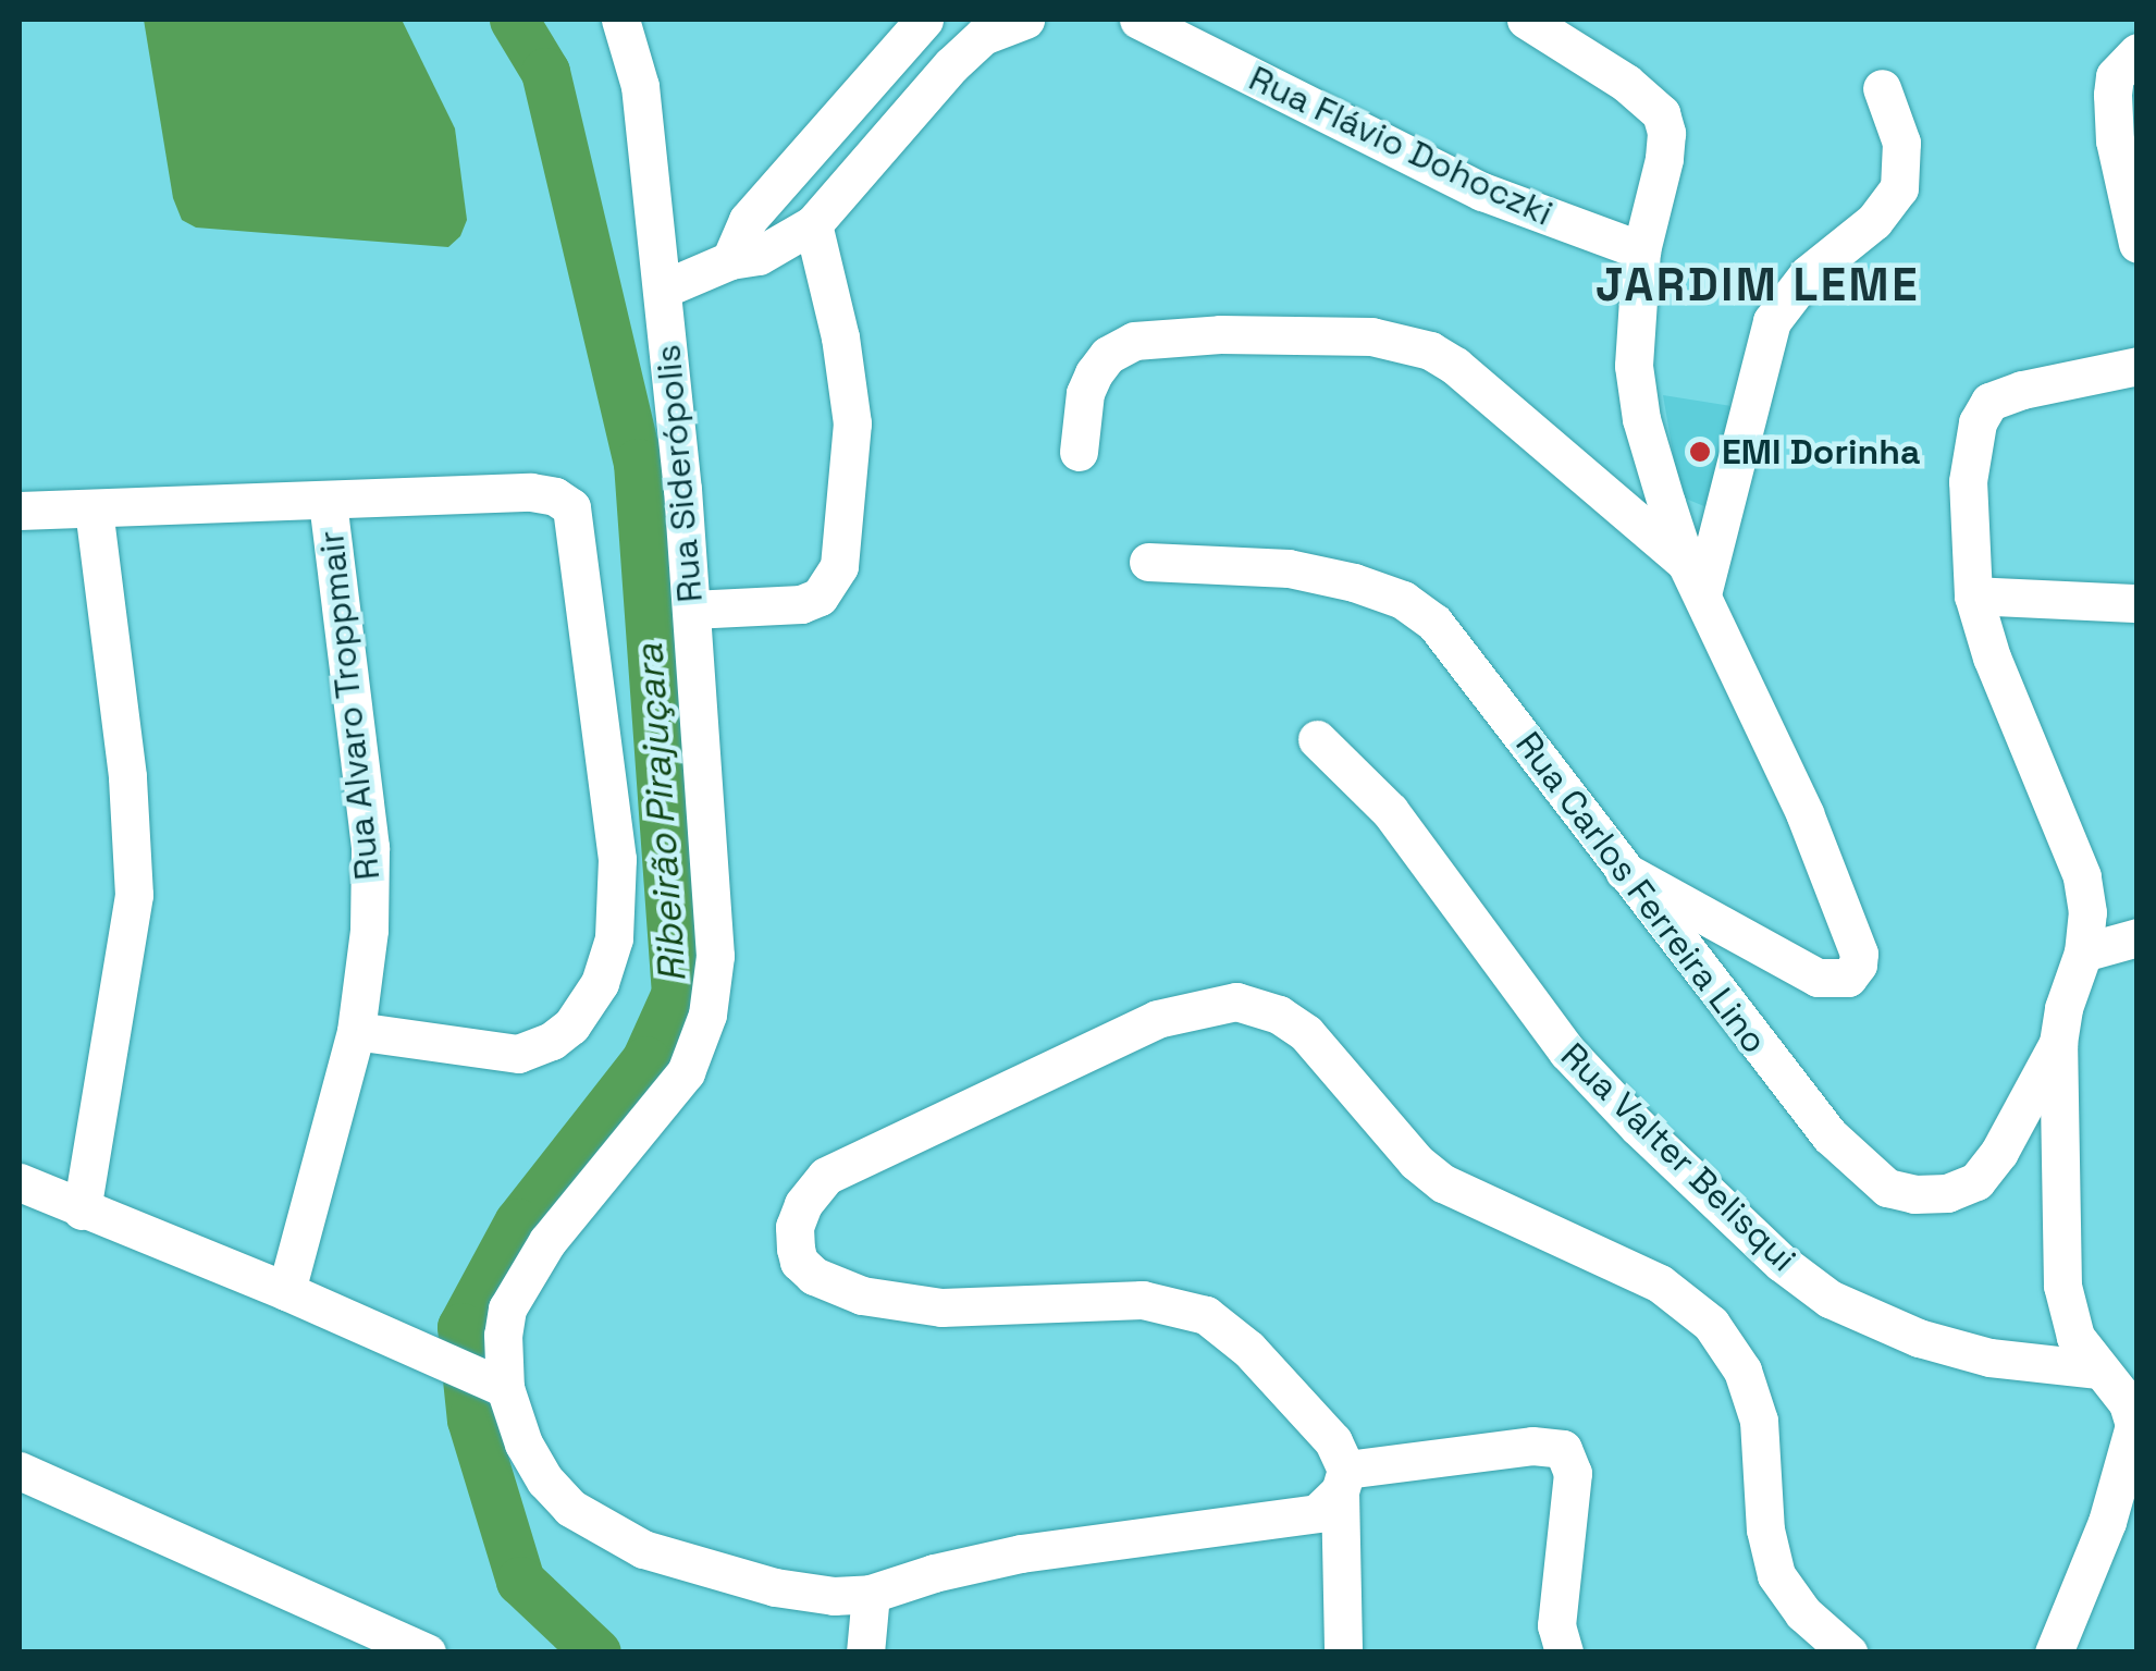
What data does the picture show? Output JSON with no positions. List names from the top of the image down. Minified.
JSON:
{"streets":{"street":["Rua Flávio Dohoczki","Rua Siderópolis","Rua Alvaro Troppmair","Rua Carlos Ferreira Lino","Rua Valter Belisqui"]},"districts":["JARDIM LEME"],"water":["Ribeirão Pirajuçara"],"places":["EMI Dorinha"]}
